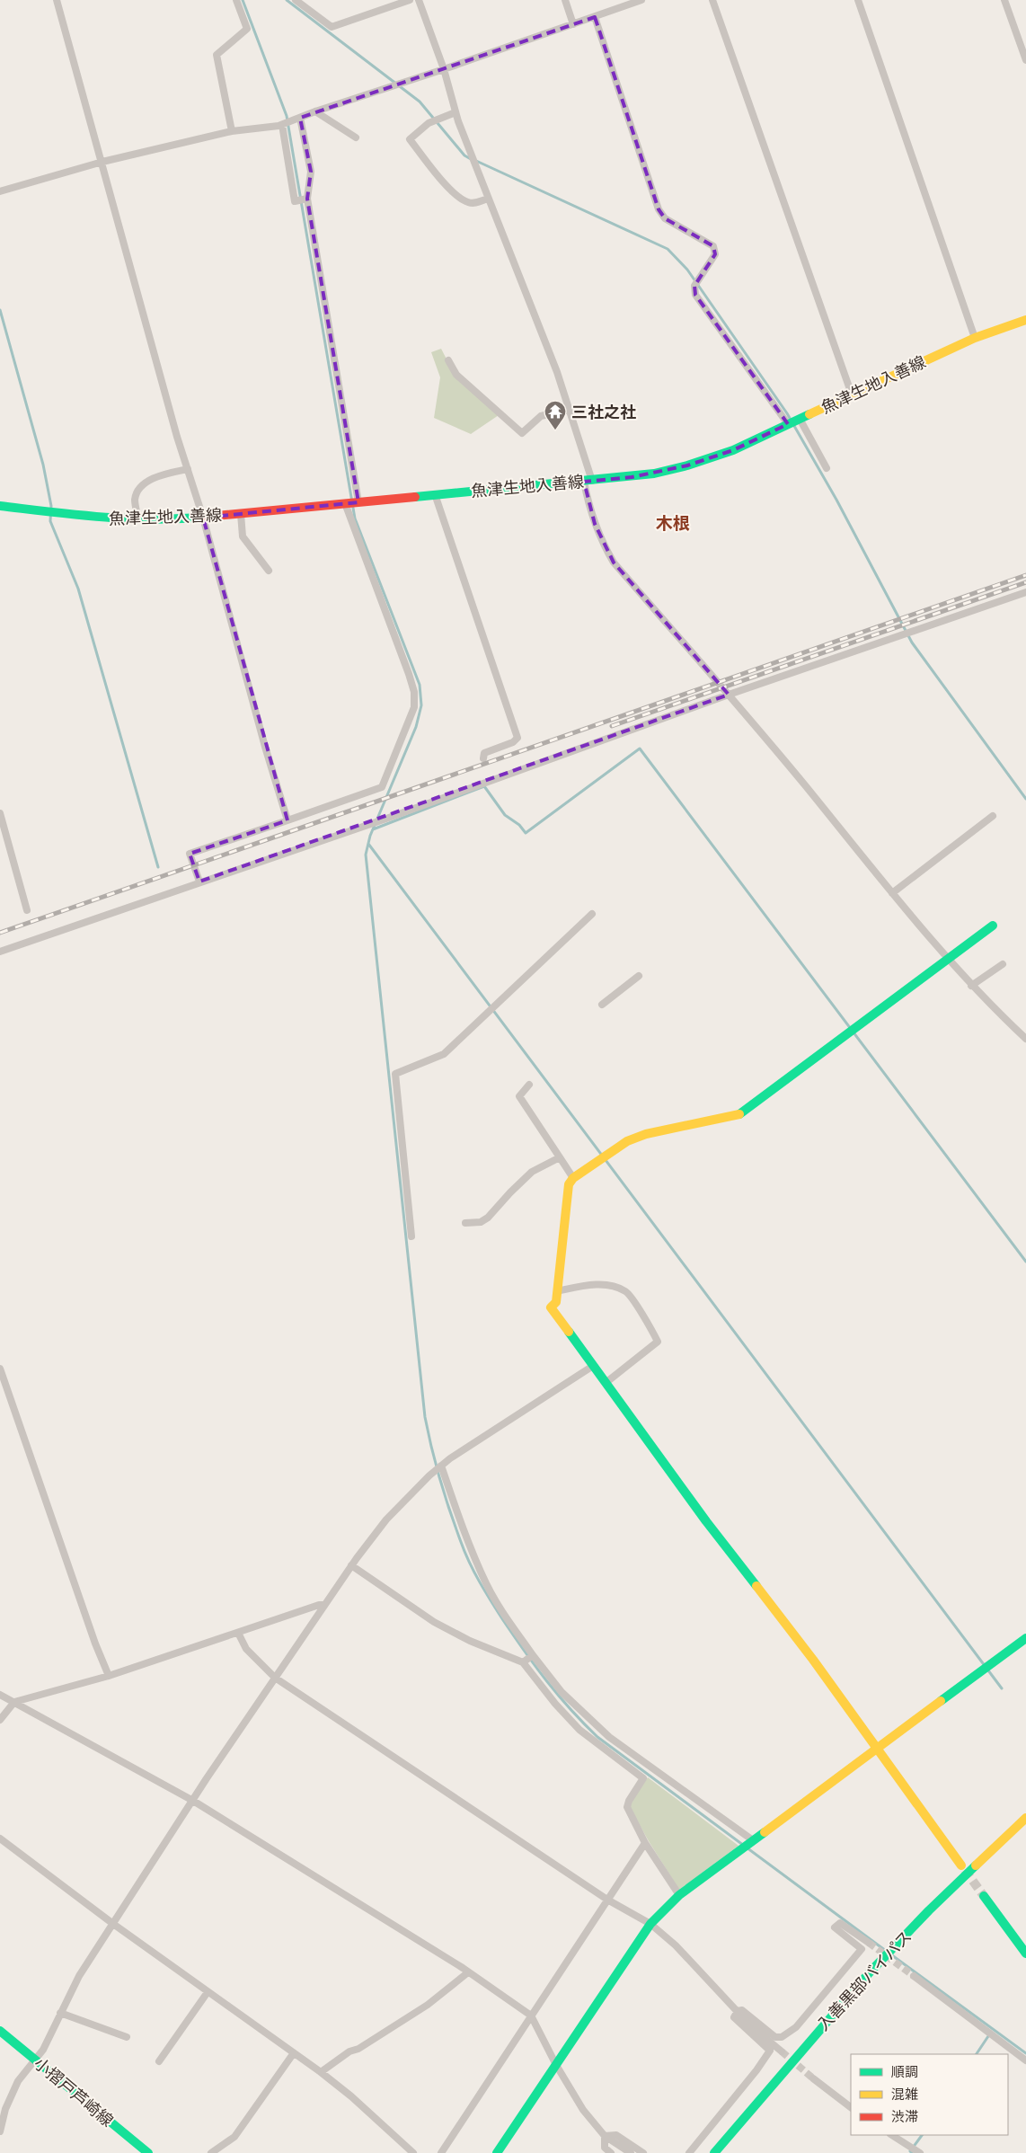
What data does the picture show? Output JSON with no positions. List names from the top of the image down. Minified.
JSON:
{"streets":{"main road":["魚津生地入善線","入善黒部バイパス","小摺戸芦崎線"]},"districts":["木根"],"places":{"temple":["三社之社"]},"legend":["順調","混雑","渋滞"]}
